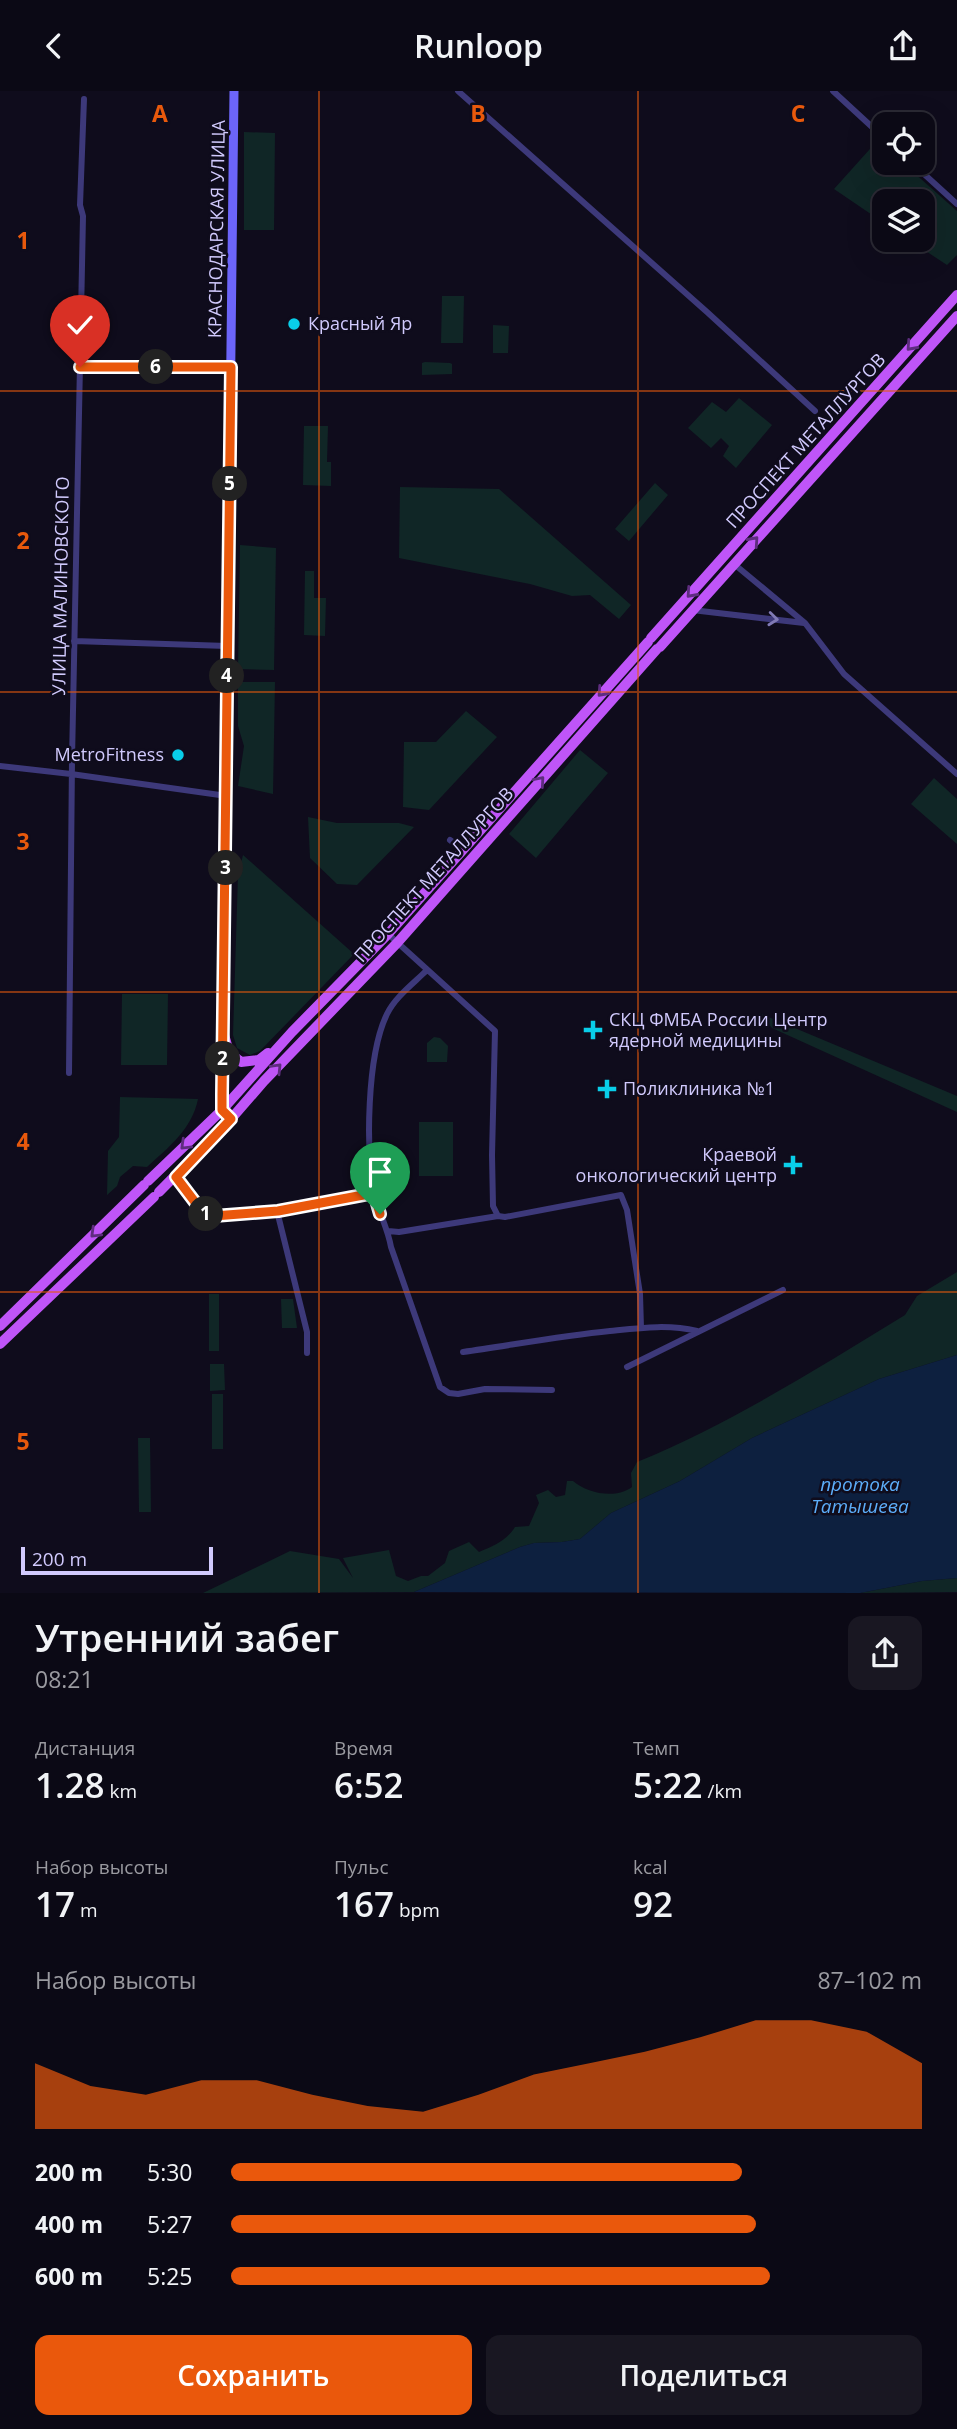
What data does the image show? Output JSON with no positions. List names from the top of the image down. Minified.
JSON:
{"streets":{"main road":["КРАСНОДАРСКАЯ УЛИЦА","ПРОСПЕКТ МЕТАЛЛУРГОВ"],"street":["УЛИЦА МАЛИНОВСКОГО"]},"crossings":[["КРАСНОДАРСКАЯ УЛИЦА","ПРОСПЕКТ МЕТАЛЛУРГОВ"]],"water":["протока Татышева"],"places":{"other":["Красный Яр","MetroFitness"],"health":["СКЦ ФМБА России Центр ядерной медицины","Поликлиника №1","Краевой онкологический центр"]},"scale_bar":"200 m","page":{"header":"Runloop","pins":["6","5","4","3","2","1"],"scale":"200 m","heading":["Утренний забег","08:21"],"stats":[["Дистанция","1.28 km"],["Время","6:52"],["Темп","5:22 /km"],["Набор высоты","17 m"],["Пульс","167 bpm"],["kcal","92"]],"chart":["Набор высоты","87–102 m"],"list":[{"name":"200 m","note":"5:30"},{"name":"400 m","note":"5:27"},{"name":"600 m","note":"5:25"}],"buttons":["Сохранить","Поделиться"]},"grid":{"columns":["A","B","C"],"rows":["1","2","3","4","5"]}}
